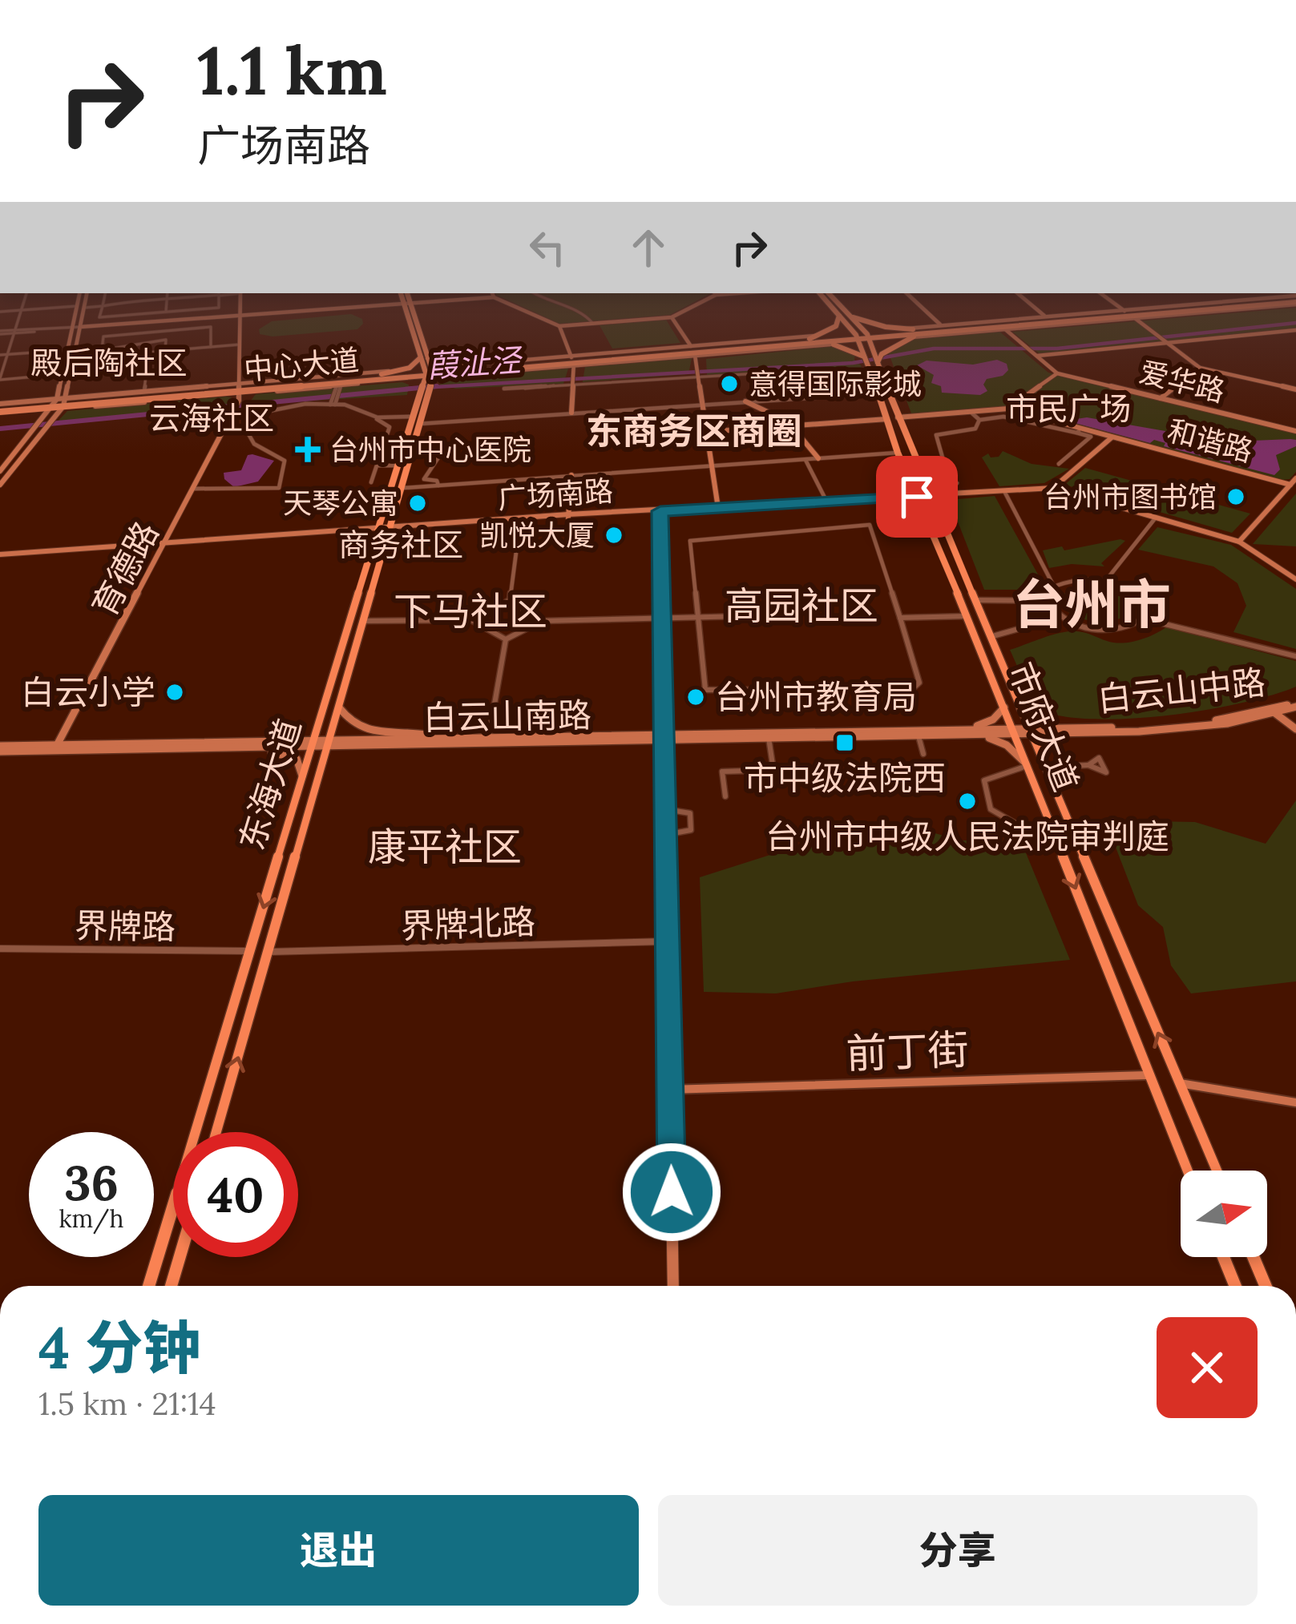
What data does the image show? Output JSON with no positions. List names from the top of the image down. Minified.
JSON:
{"streets":{"main road":["中心大道","市府大道","东海大道"],"street":["爱华路","和谐路","广场南路","育德路","白云山中路","白云山南路","界牌北路","界牌路","前丁街"]},"crossings":[["中心大道","育德路"],["中心大道","市府大道"],["中心大道","东海大道"],["广场南路","育德路"],["广场南路","市府大道"],["广场南路","东海大道"],["育德路","白云山南路"],["白云山中路","白云山南路"],["白云山中路","市府大道"],["白云山南路","市府大道"],["白云山南路","东海大道"],["市府大道","前丁街"],["东海大道","界牌北路"],["东海大道","界牌路"]],"districts":["殿后陶社区","市民广场","云海社区","东商务区商圈","商务社区","台州市","高园社区","下马社区","康平社区"],"water":["葭沚泾"],"places":{"other":["意得国际影城","台州市图书馆","天琴公寓","凯悦大厦","白云小学","台州市教育局","台州市中级人民法院审判庭"],"health":["台州市中心医院"],"transit":["市中级法院西"]},"north":"right","page":{"turn":["1.1 km","广场南路"],"speed":"36 km/h","limit":"40","heading":["4 分钟","1.5 km · 21:14"],"buttons":["退出","分享"]}}
